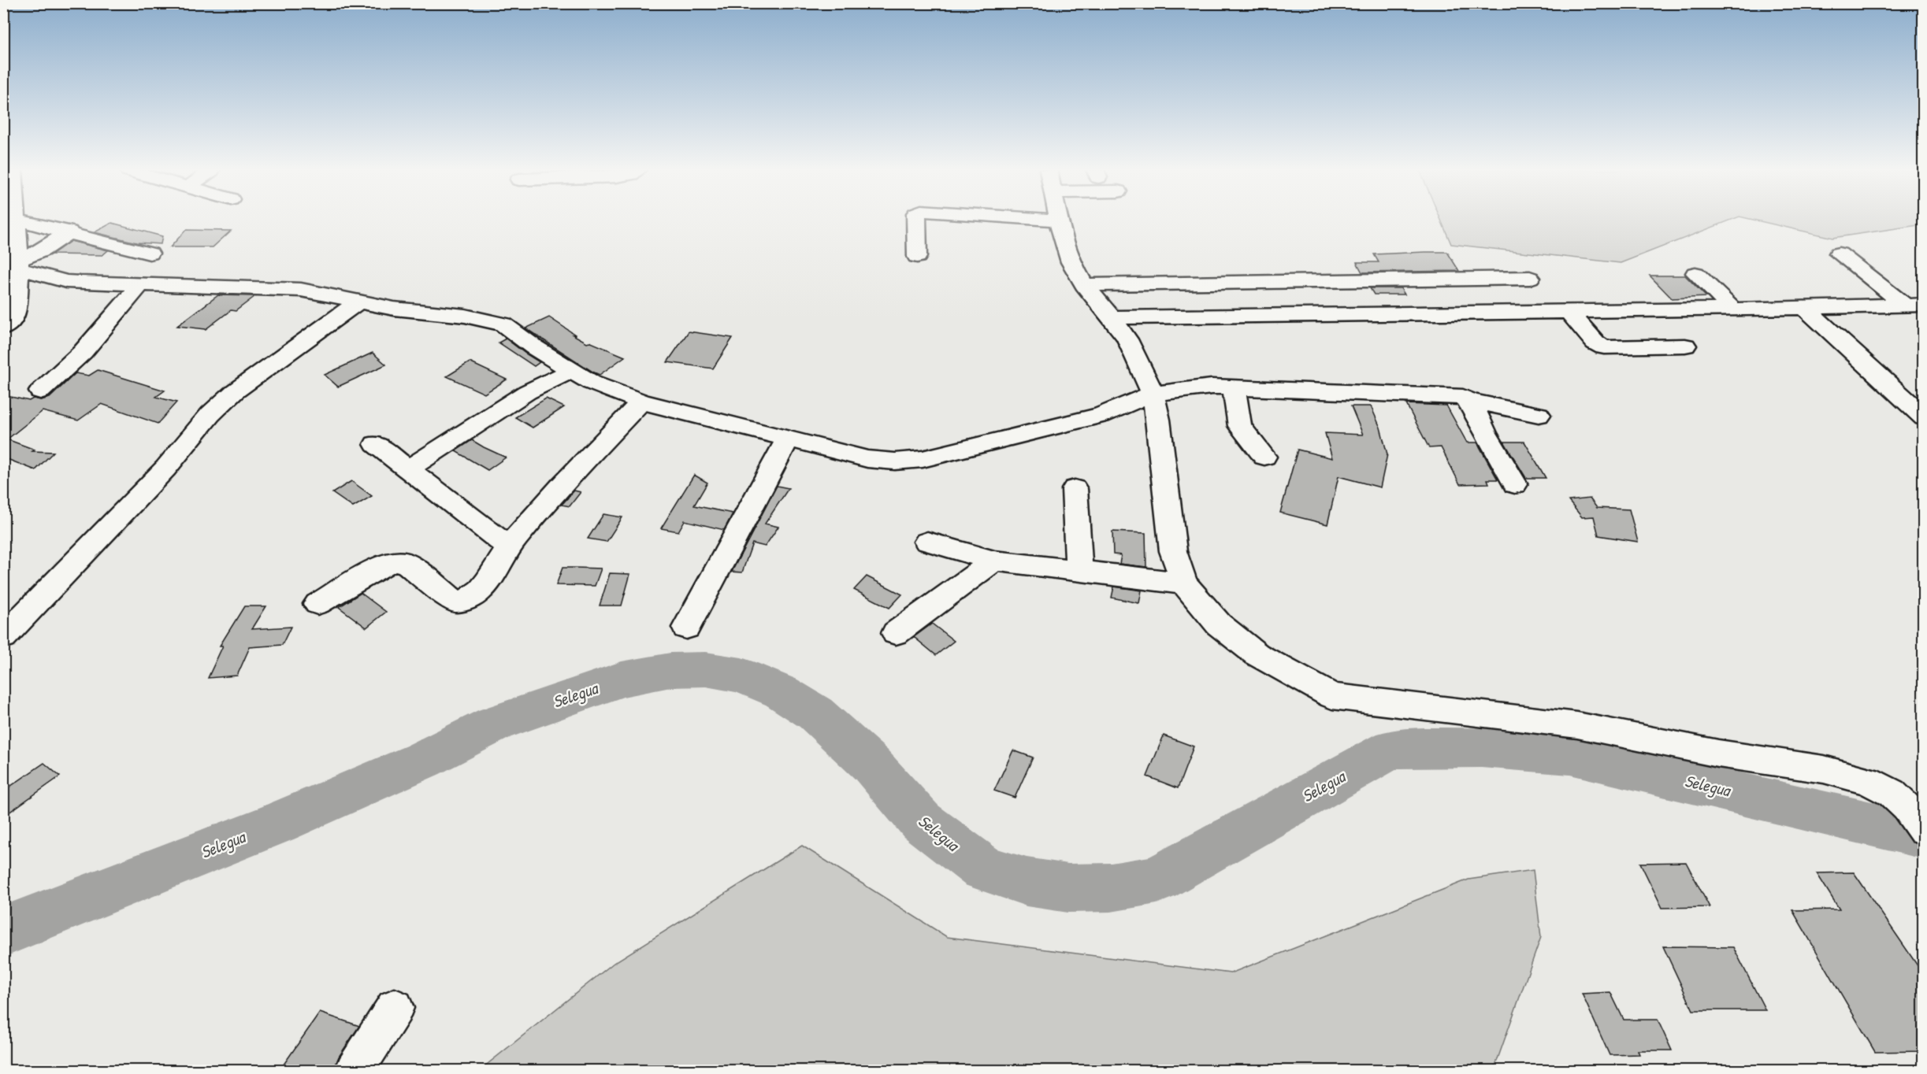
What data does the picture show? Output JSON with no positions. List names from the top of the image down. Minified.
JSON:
{"water":["Selegua"]}
